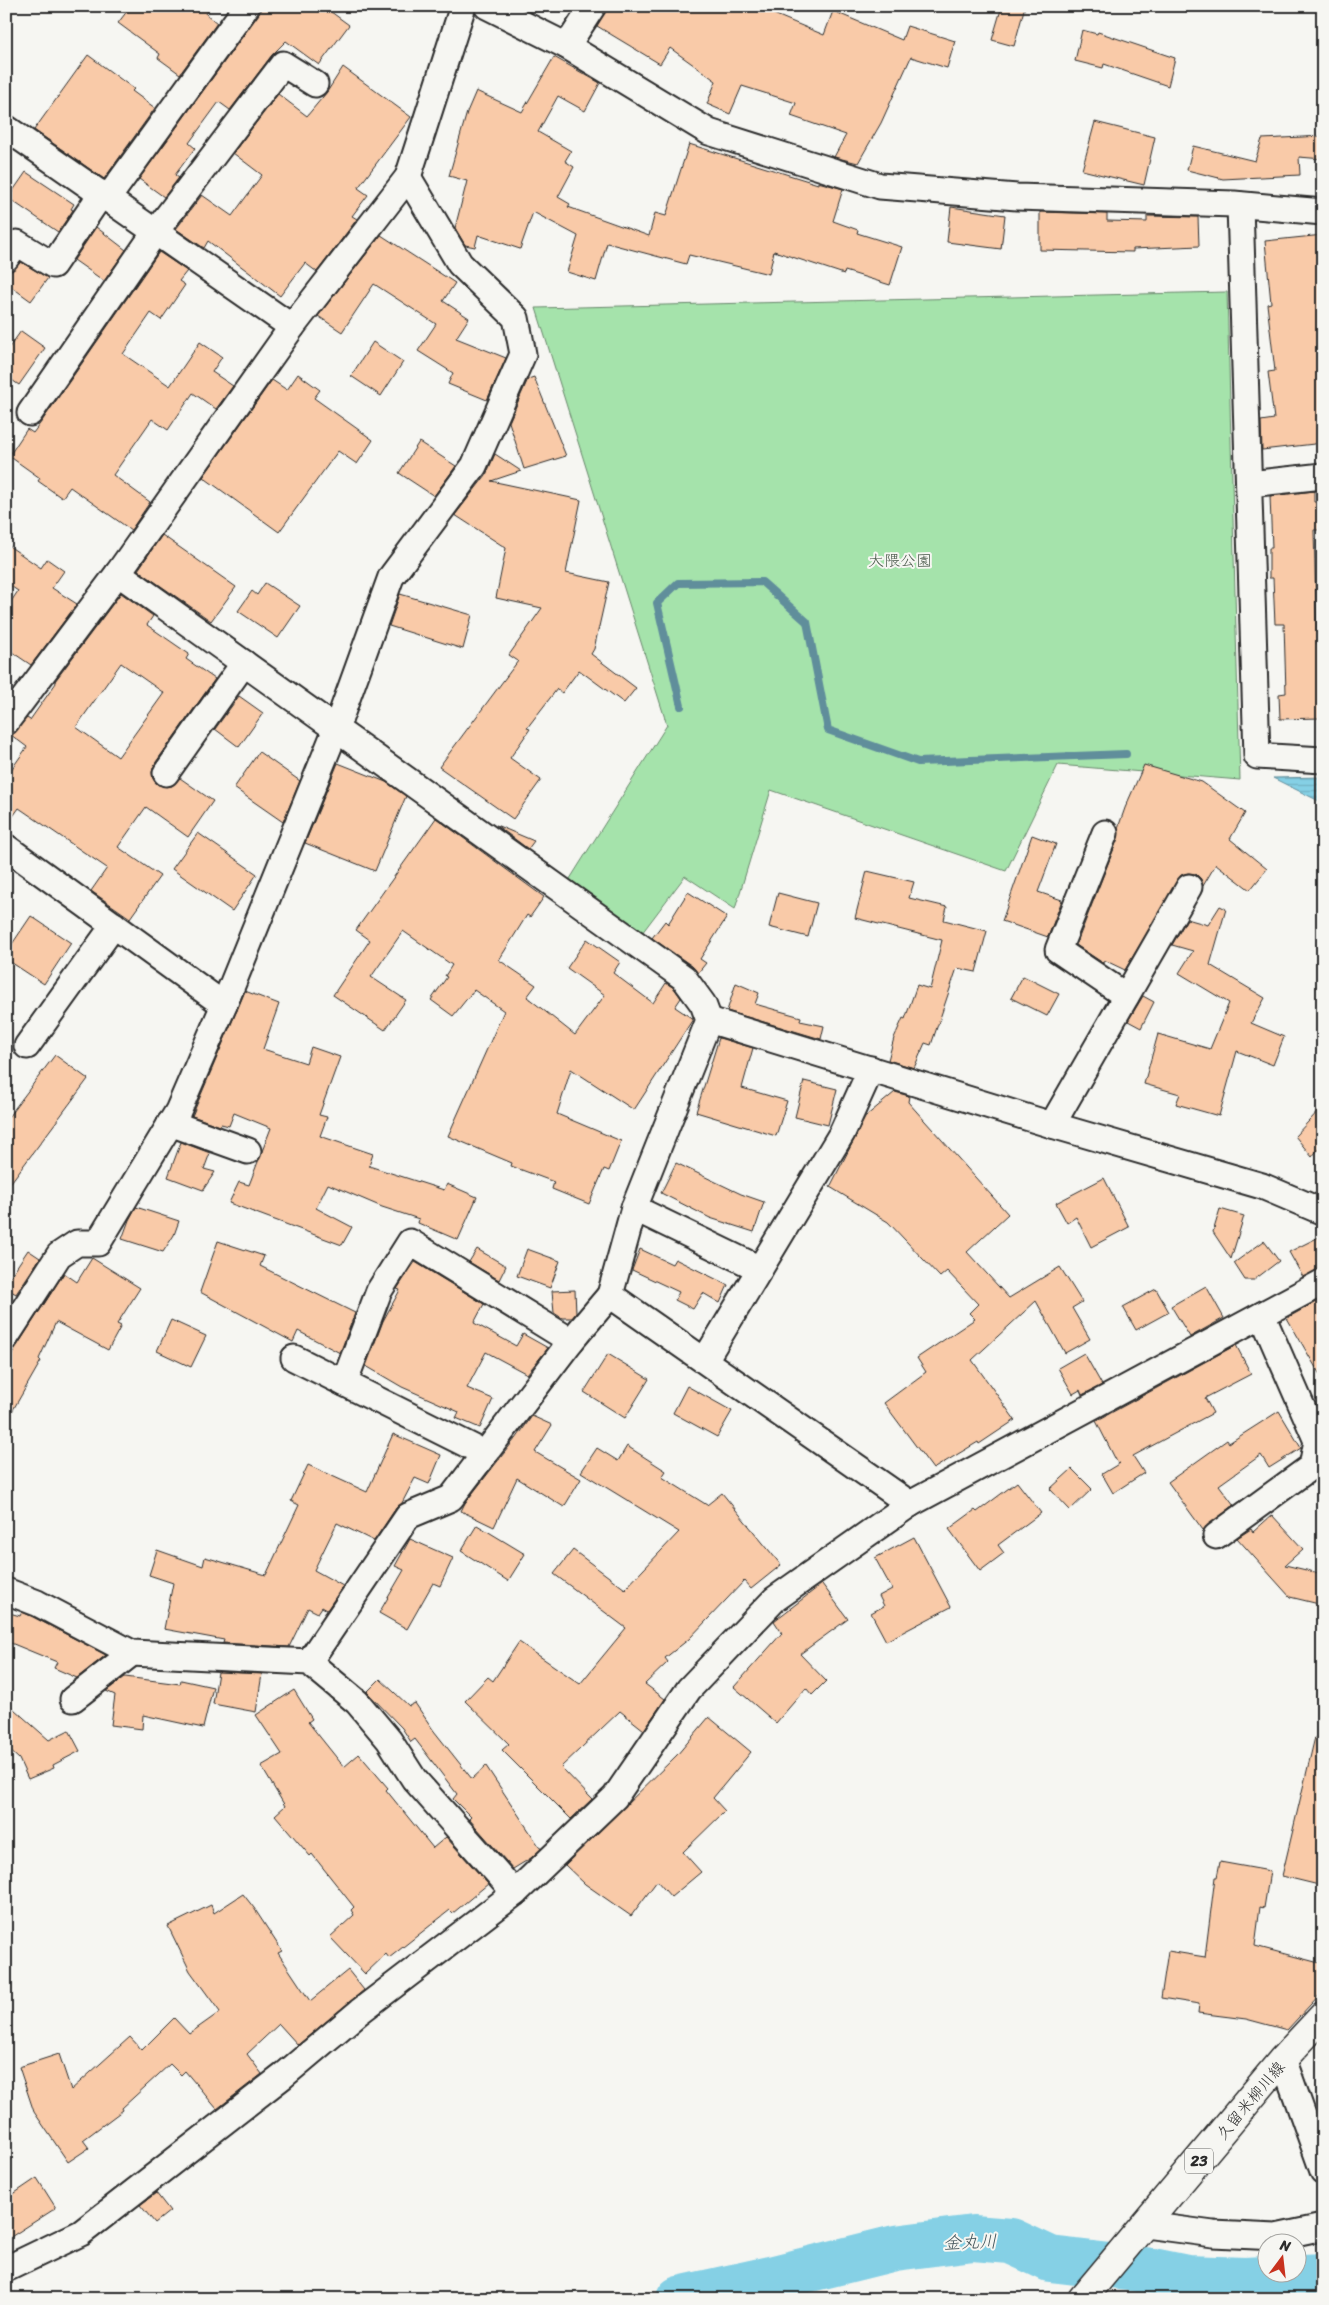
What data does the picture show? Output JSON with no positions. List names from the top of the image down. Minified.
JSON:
{"streets":{"main road":["久留米柳川線","23"]},"water":["金丸川"],"parks":["大隈公園"],"north":"top"}
